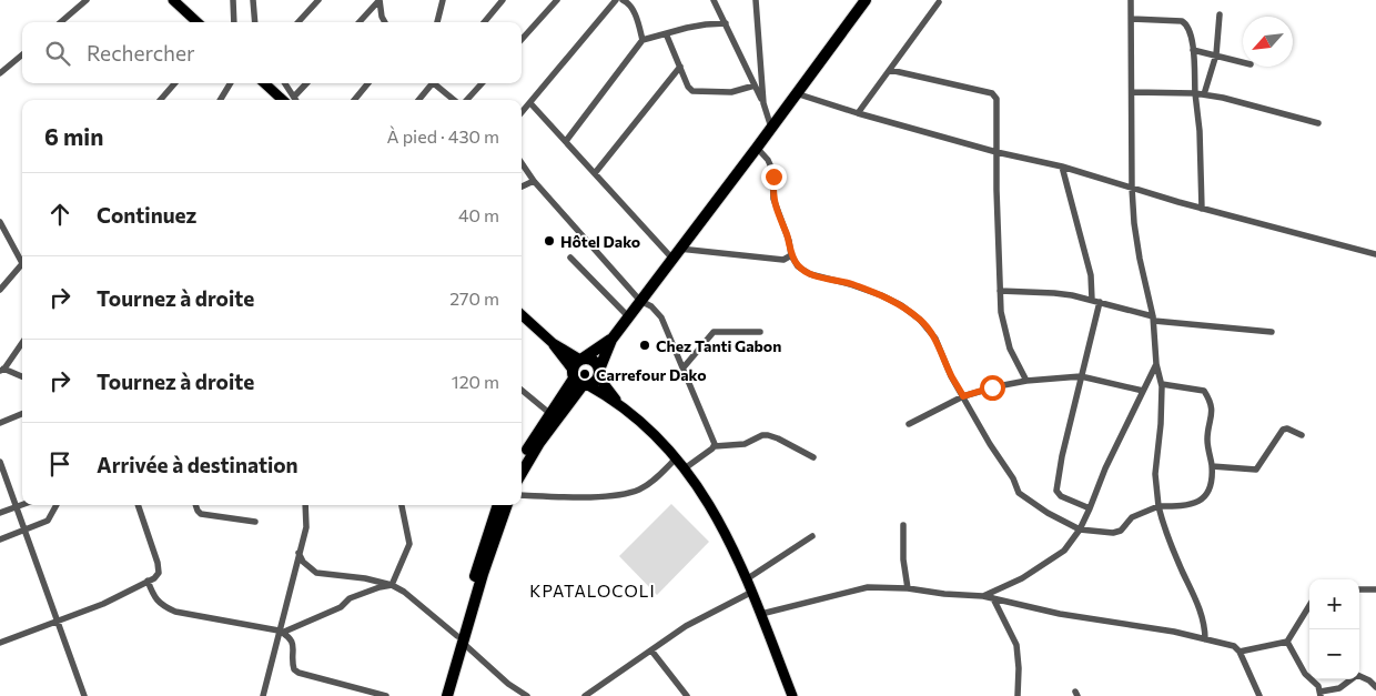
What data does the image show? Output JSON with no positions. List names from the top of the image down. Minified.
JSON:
{"districts":["KPATALOCOLI"],"places":["Hôtel Dako","Chez Tanti Gabon","Carrefour Dako"],"north":"bottom left","page":{"search":"Rechercher","heading":["6 min","À pied · 430 m"],"list":[["Continuez","40 m"],["Tournez à droite","270 m"],["Tournez à droite","120 m"],"Arrivée à destination"],"map_buttons":["+","−"]}}
